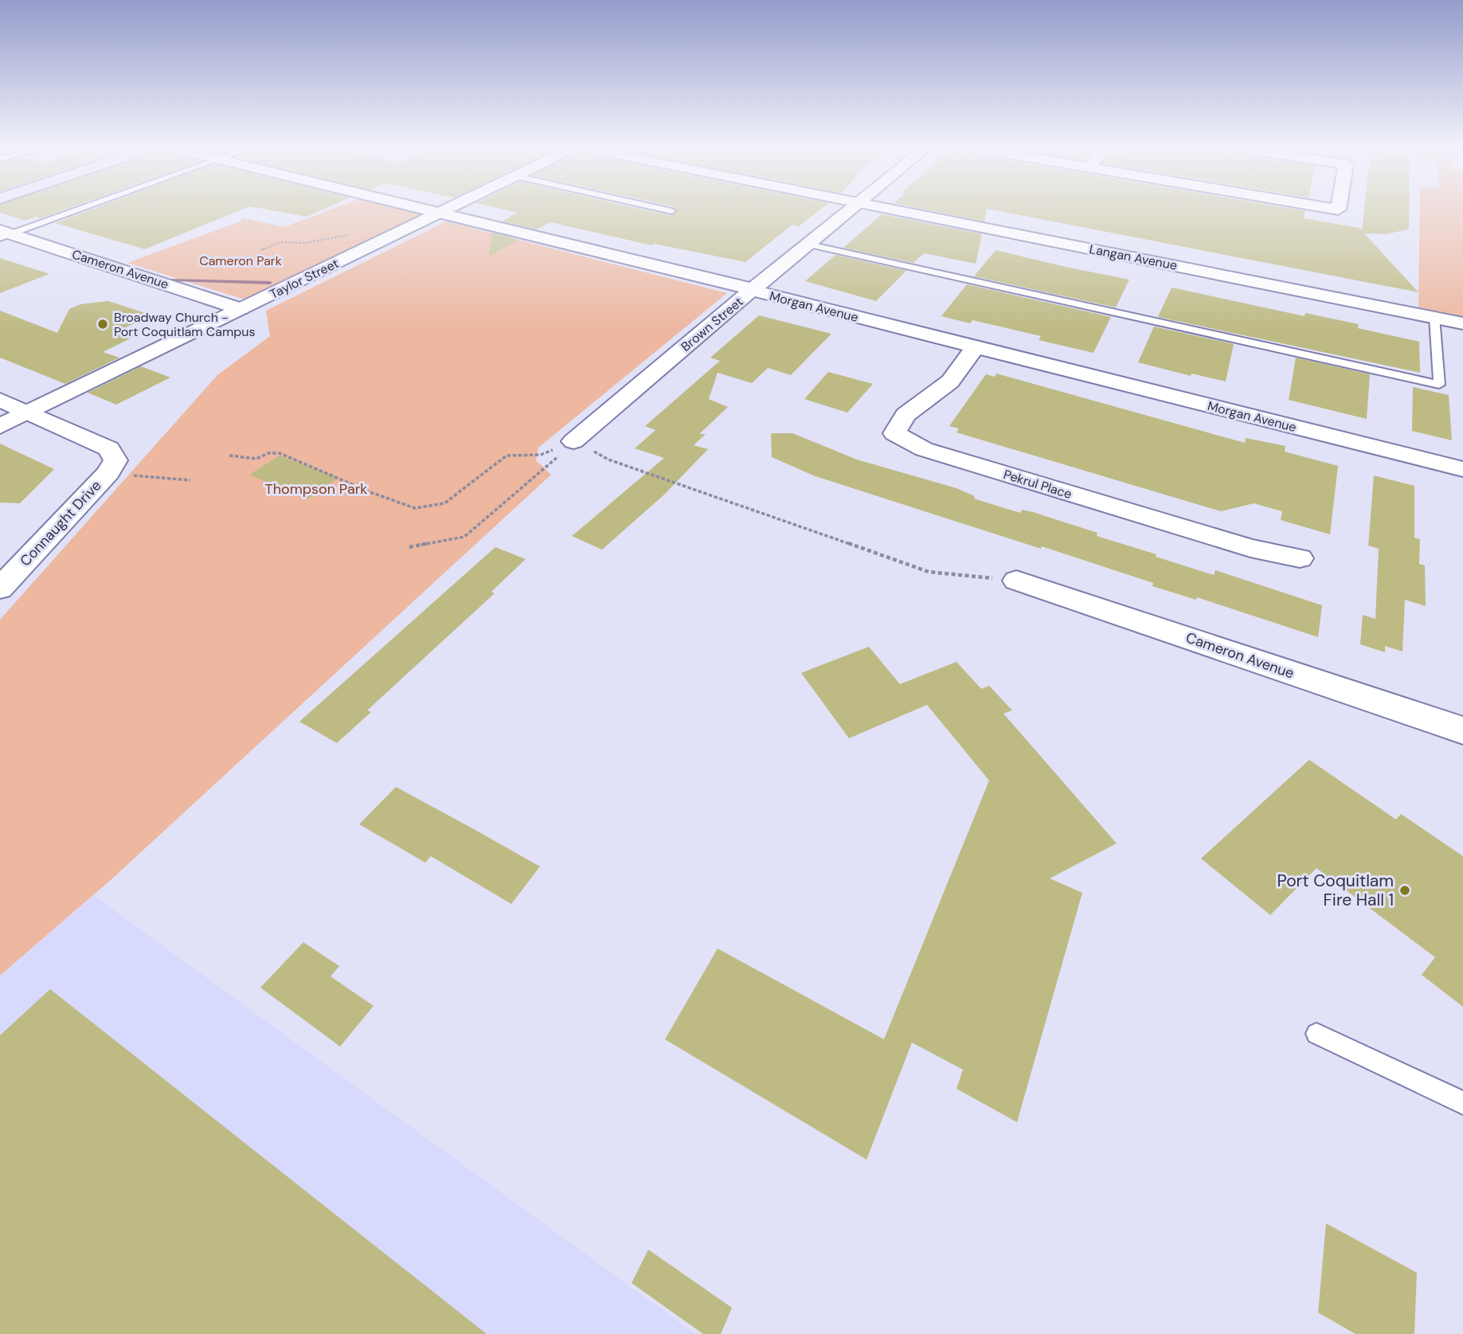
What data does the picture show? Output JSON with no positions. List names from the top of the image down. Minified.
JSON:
{"streets":{"street":["Langan Avenue","Cameron Avenue","Taylor Street","Morgan Avenue","Brown Street","Pekrul Place","Connaught Drive"]},"crossings":[["Cameron Avenue","Taylor Street"],["Taylor Street","Morgan Avenue"],["Morgan Avenue","Brown Street"],["Morgan Avenue","Pekrul Place"]],"parks":["Cameron Park","Thompson Park"],"places":["Broadway Church - Port Coquitlam Campus","Port Coquitlam Fire Hall 1"]}
